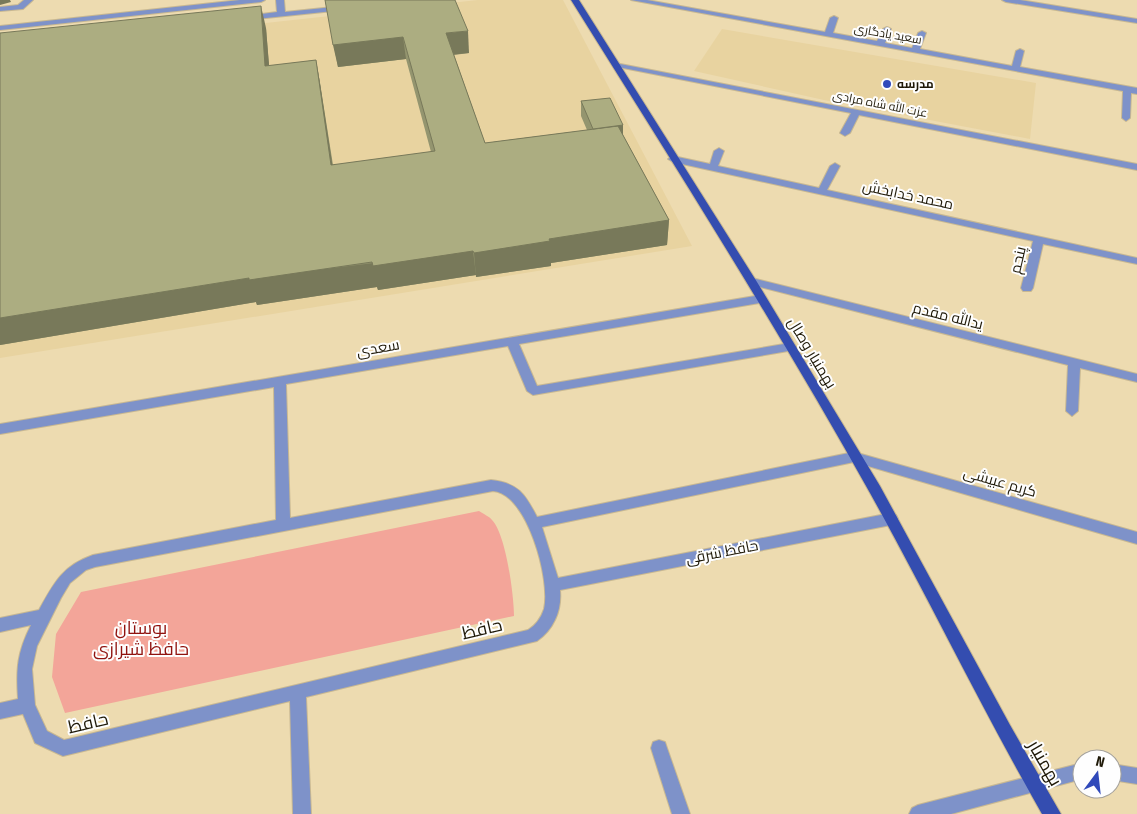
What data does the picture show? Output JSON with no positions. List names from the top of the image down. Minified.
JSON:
{"streets":{"main road":["بهمنیار وصال","بهمنیار"],"street":["سعید یادگاری","عزت الله شاه مرادی","محمد خدابخش","پنجم","یدالله مقدم","سعدی","کریم عبیشی","حافظ شرقی","حافظ"]},"crossings":[["عزت الله شاه مرادی","بهمنیار وصال"],["محمد خدابخش","پنجم"],["محمد خدابخش","بهمنیار وصال"],["یدالله مقدم","بهمنیار وصال"],["سعدی","بهمنیار وصال"],["بهمنیار وصال","کریم عبیشی"],["بهمنیار وصال","حافظ شرقی"],["بهمنیار وصال","بهمنیار"],["حافظ شرقی","حافظ"]],"parks":["بوستان حافظ شیرازی"],"places":["مدرسه"],"north":"top"}
